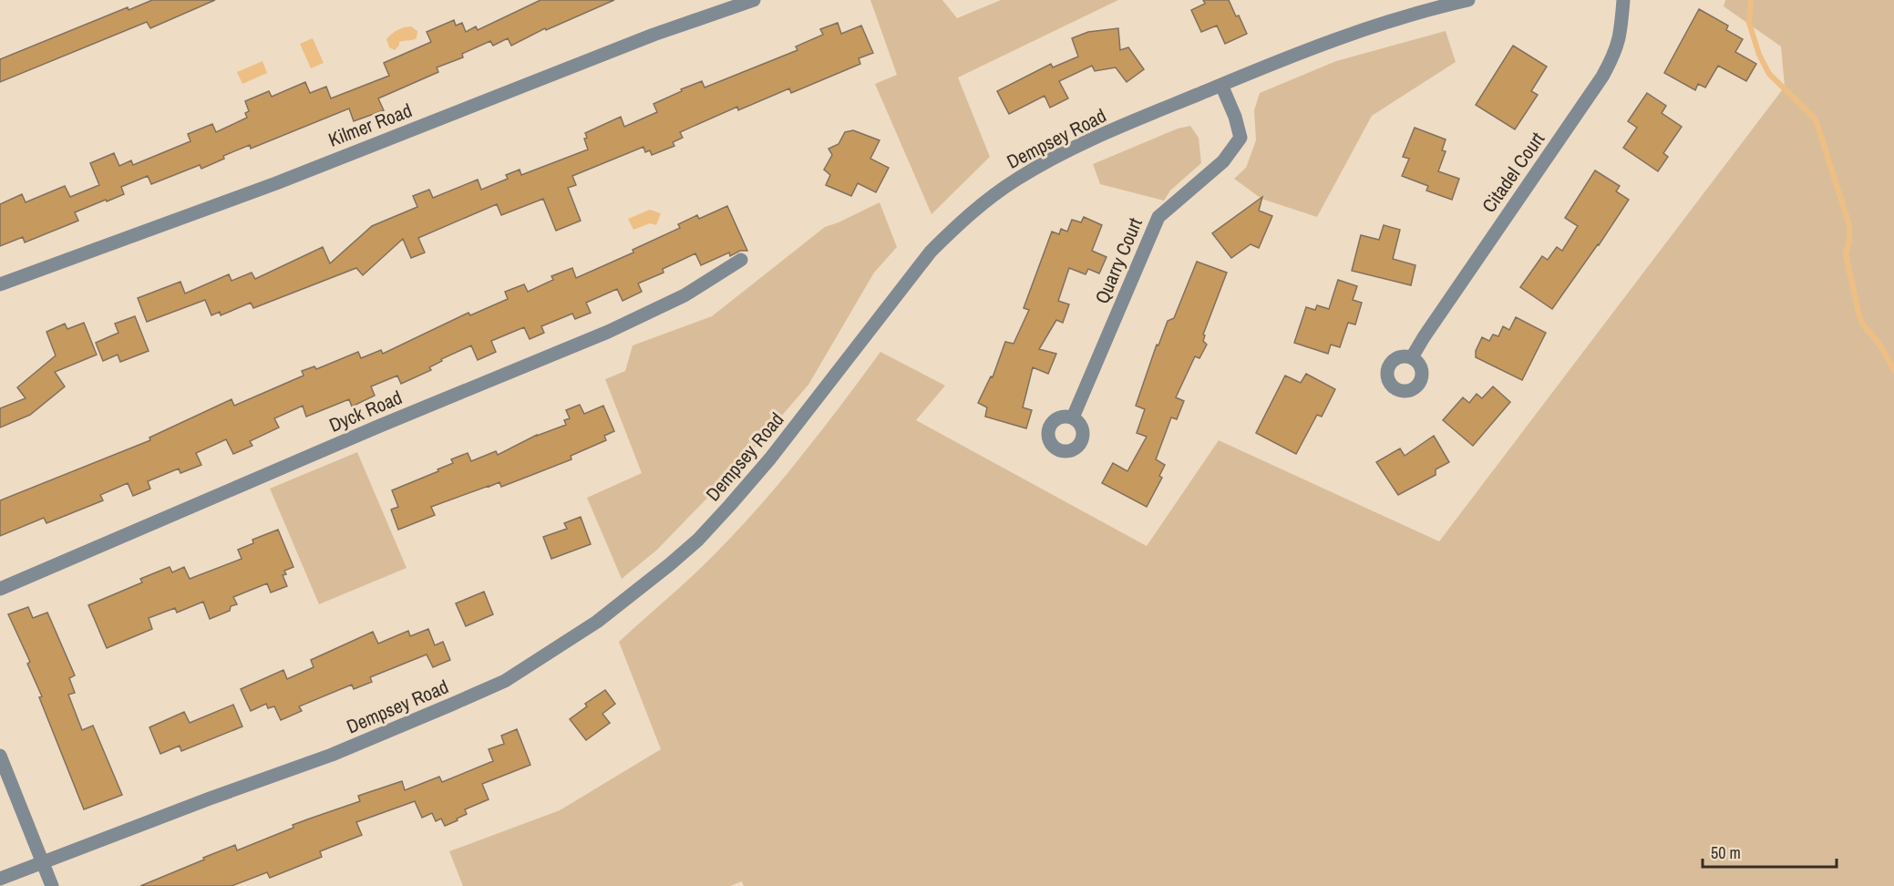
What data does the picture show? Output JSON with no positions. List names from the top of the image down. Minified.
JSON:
{"streets":{"street":["Kilmer Road","Dempsey Road","Citadel Court","Quarry Court","Dyck Road"]},"crossings":[["Dempsey Road","Quarry Court"]],"scale_bar":"50 m"}
